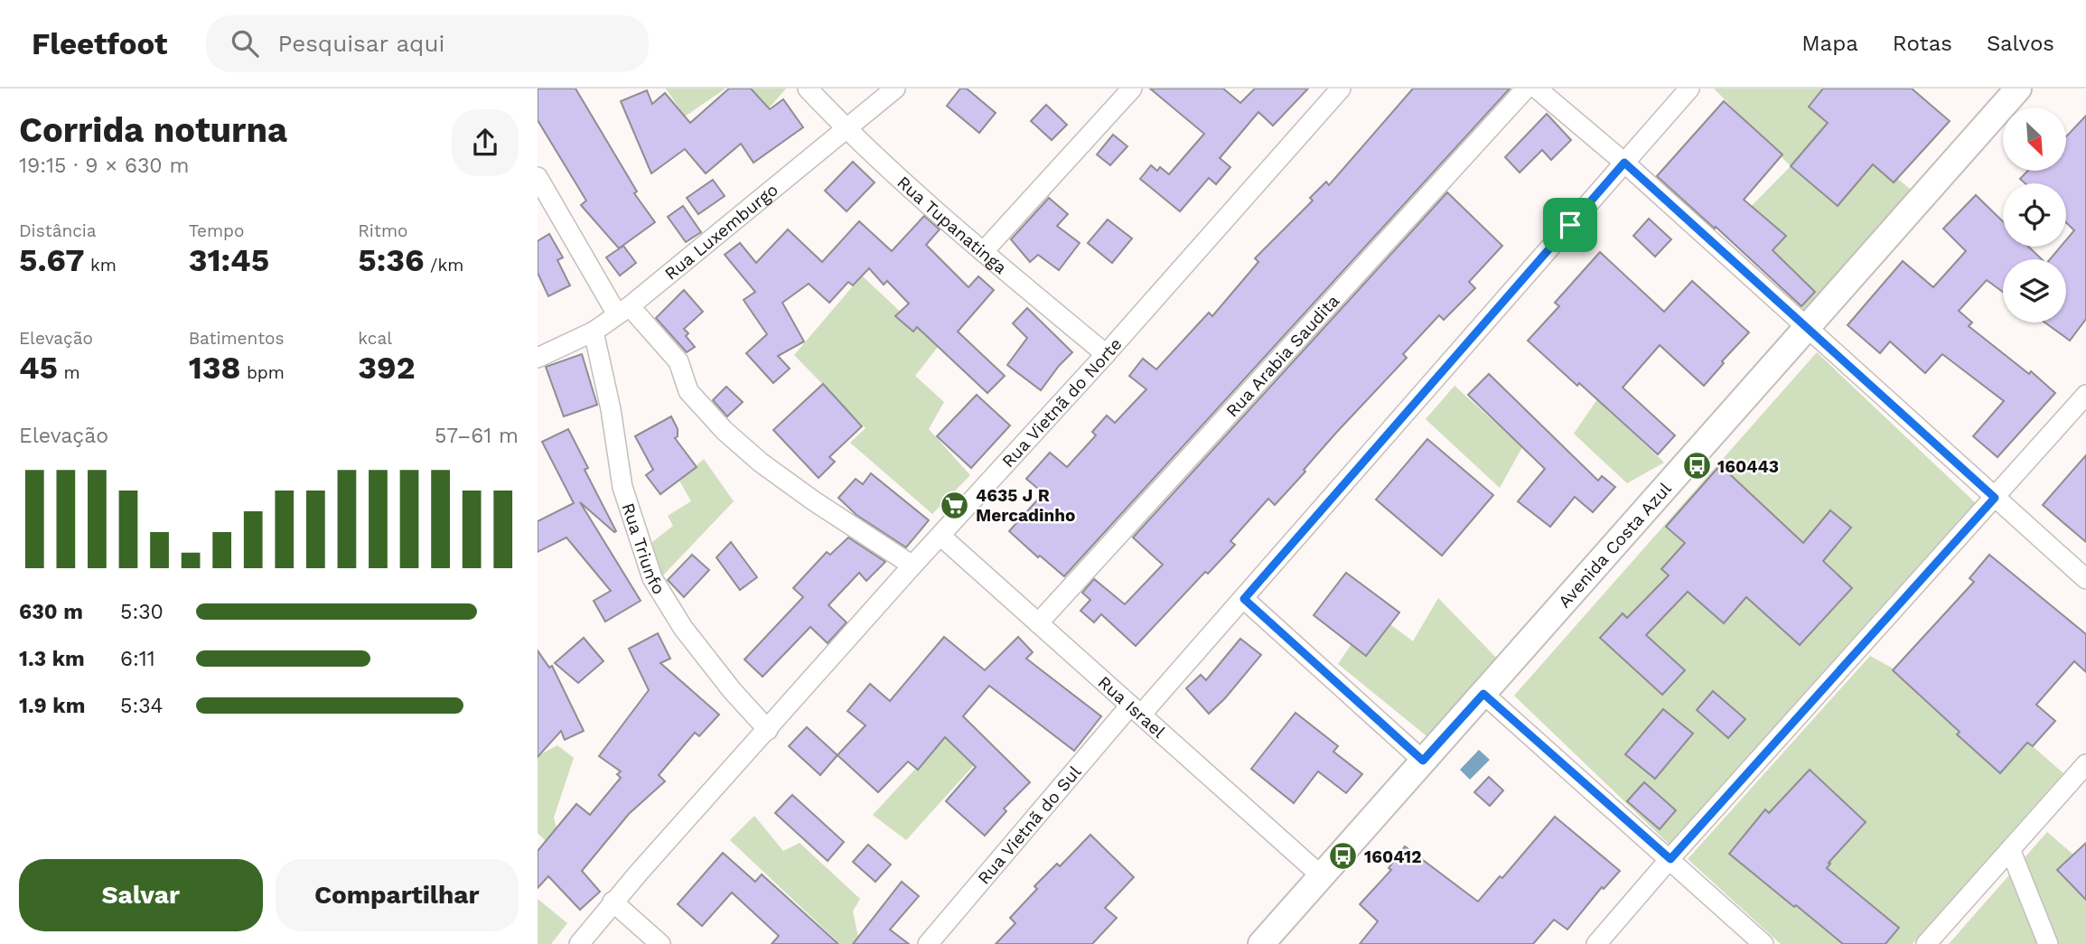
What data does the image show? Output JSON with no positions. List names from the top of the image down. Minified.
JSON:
{"streets":{"street":["Rua Tupanatinga","Rua Luxemburgo","Rua Arabia Saudita","Rua Vietnã do Norte","Avenida Costa Azul","Rua Triunfo","Rua Israel","Rua Vietnã do Sul"]},"crossings":[["Rua Tupanatinga","Rua Luxemburgo"],["Rua Tupanatinga","Rua Vietnã do Norte"],["Rua Luxemburgo","Rua Triunfo"],["Rua Arabia Saudita","Rua Israel"],["Rua Vietnã do Norte","Rua Triunfo"],["Rua Vietnã do Norte","Rua Israel"],["Avenida Costa Azul","Rua Israel"],["Rua Israel","Rua Vietnã do Sul"]],"places":{"bus stop":["160443","160412"],"supermarket":["4635 J R Mercadinho"]},"north":"bottom right","page":{"header":"Fleetfoot","search":"Pesquisar aqui","nav":["Mapa","Rotas","Salvos"],"heading":["Corrida noturna","19:15 · 9 × 630 m"],"stats":[["Distância","5.67 km"],["Tempo","31:45"],["Ritmo","5:36 /km"],["Elevação","45 m"],["Batimentos","138 bpm"],["kcal","392"]],"chart":["Elevação","57–61 m"],"list":[{"name":"630 m","note":"5:30"},{"name":"1.3 km","note":"6:11"},{"name":"1.9 km","note":"5:34"}],"buttons":["Salvar","Compartilhar"]}}
